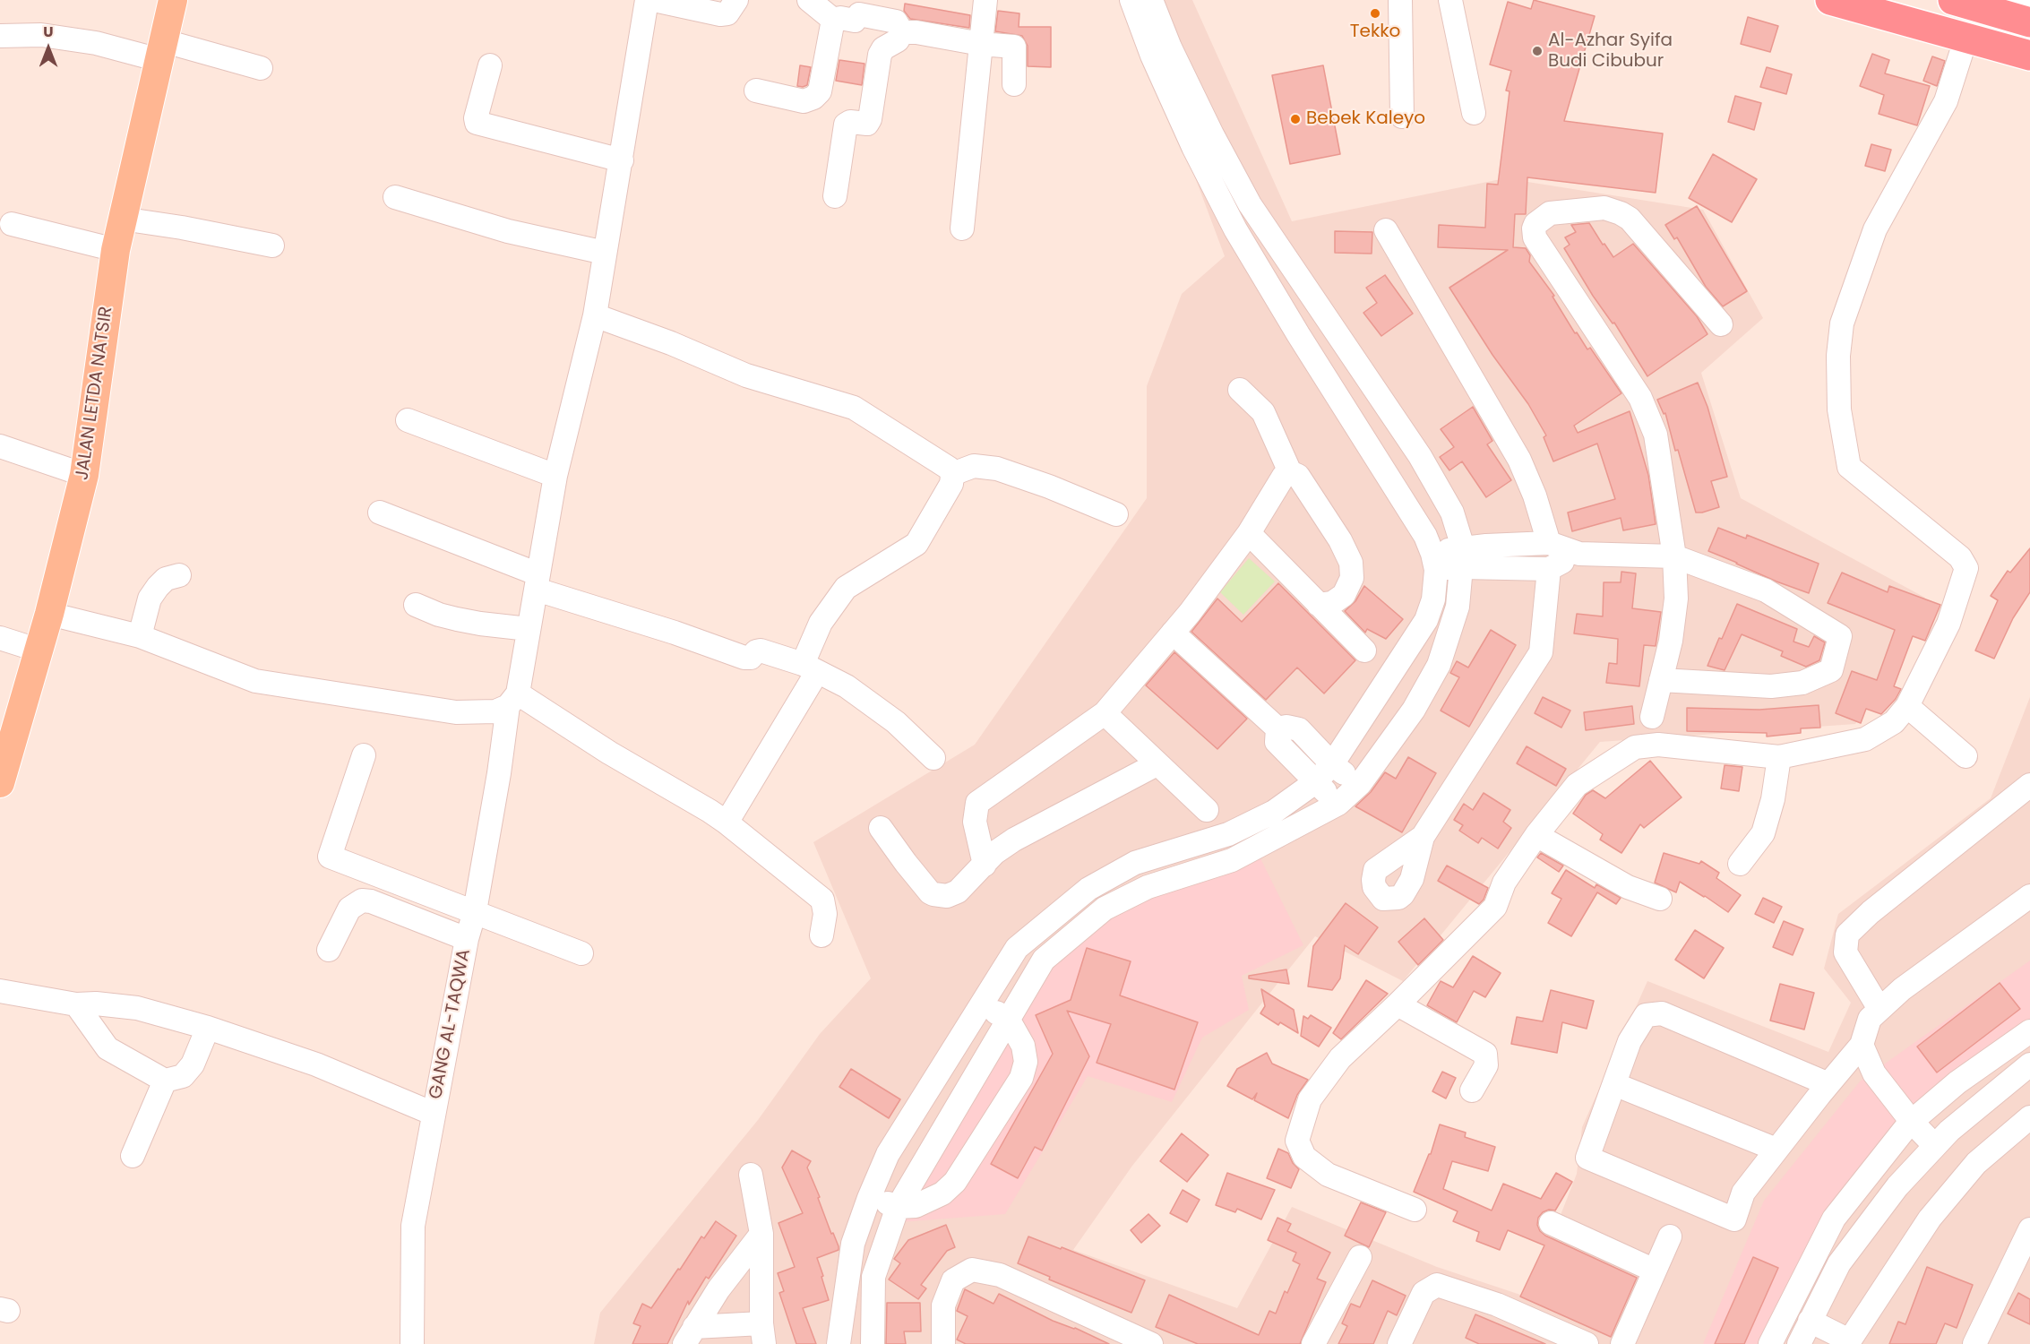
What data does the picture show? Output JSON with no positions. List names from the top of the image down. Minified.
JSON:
{"streets":{"main road":["JALAN LETDA NATSIR"],"street":["GANG AL-TAQWA"]},"places":["Tekko","Al-Azhar Syifa Budi Cibubur","Bebek Kaleyo"],"north":"top"}
